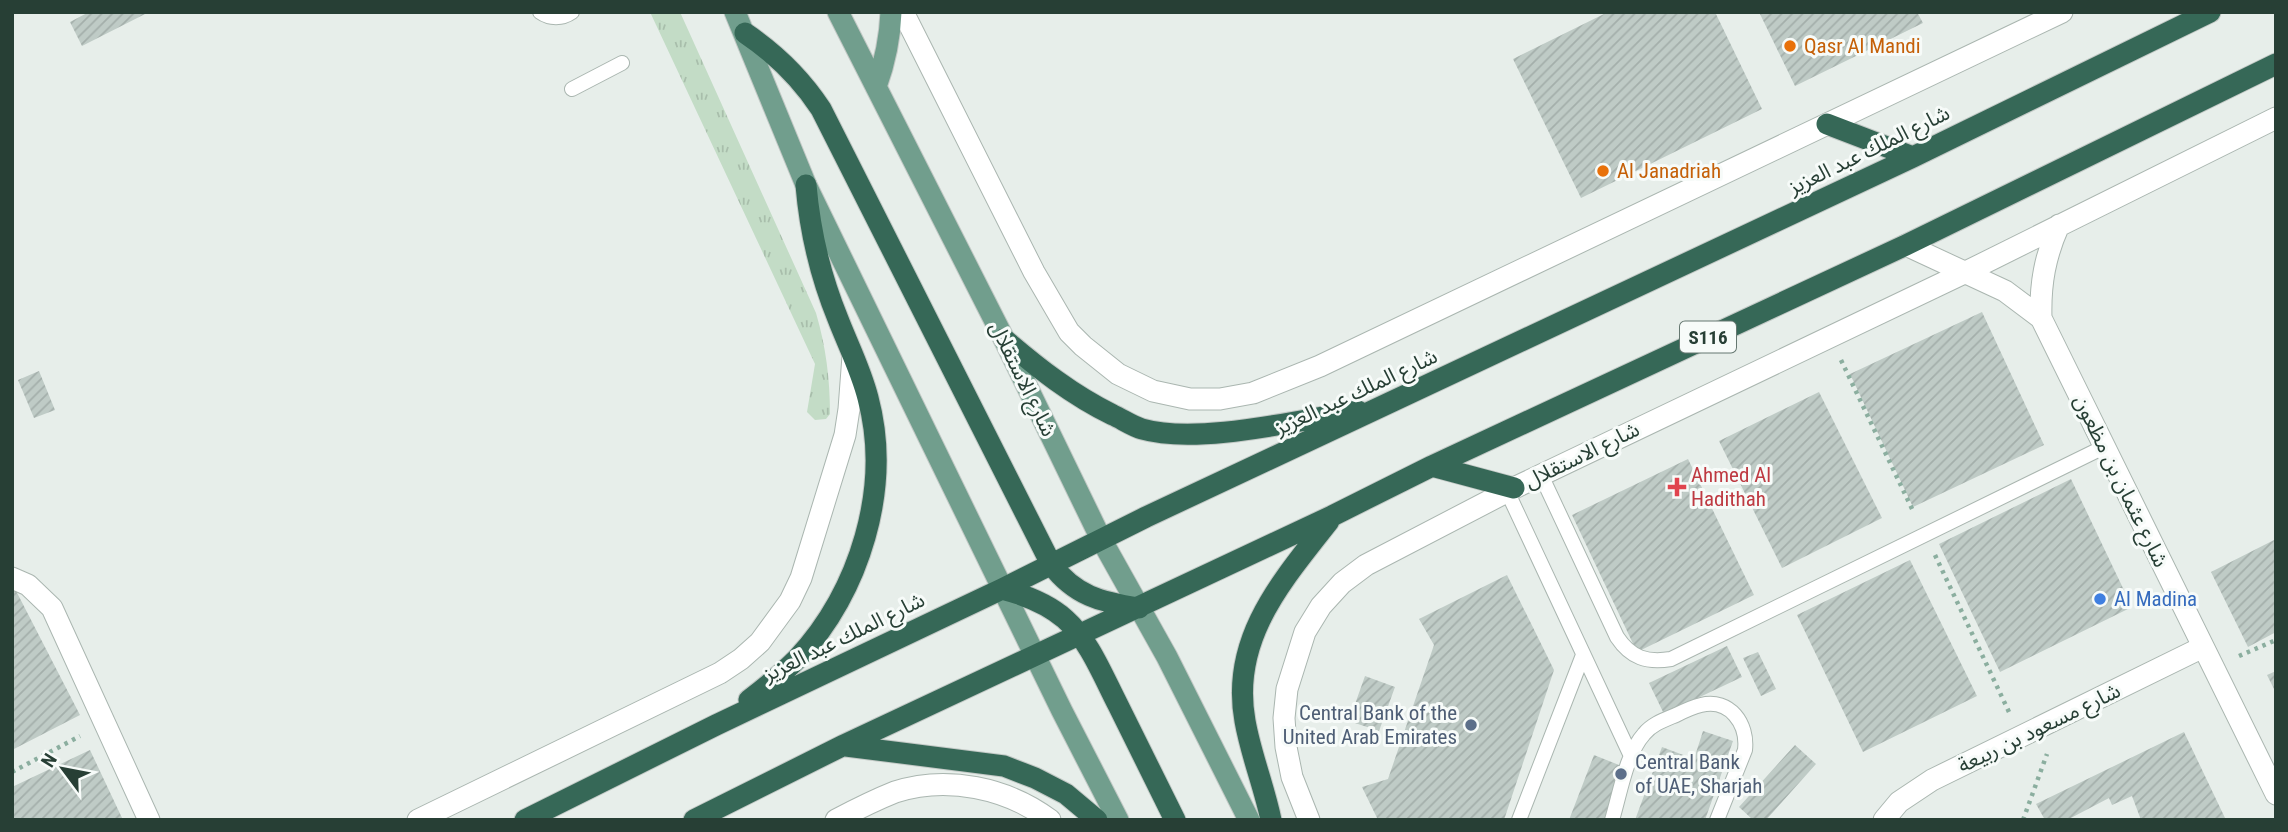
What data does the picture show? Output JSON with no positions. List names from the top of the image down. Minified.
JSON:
{"streets":{"highway":["شارع الملك عبد العزيز","S116"],"main road":["شارع الاستقلال"],"street":["شارع عثمان بن مظعون","شارع مسعود بن ربيعة"]},"crossings":[["شارع الملك عبد العزيز","شارع الاستقلال"],["S116","شارع الاستقلال"],["S116","شارع عثمان بن مظعون"],["شارع الاستقلال","شارع عثمان بن مظعون"],["شارع عثمان بن مظعون","شارع مسعود بن ربيعة"]],"places":{"other":["Qasr Al Mandi","Al Janadriah","Al Madina","Central Bank of the United Arab Emirates","Central Bank of UAE, Sharjah"],"health":["Ahmed Al Hadithah"]},"north":"top left"}
